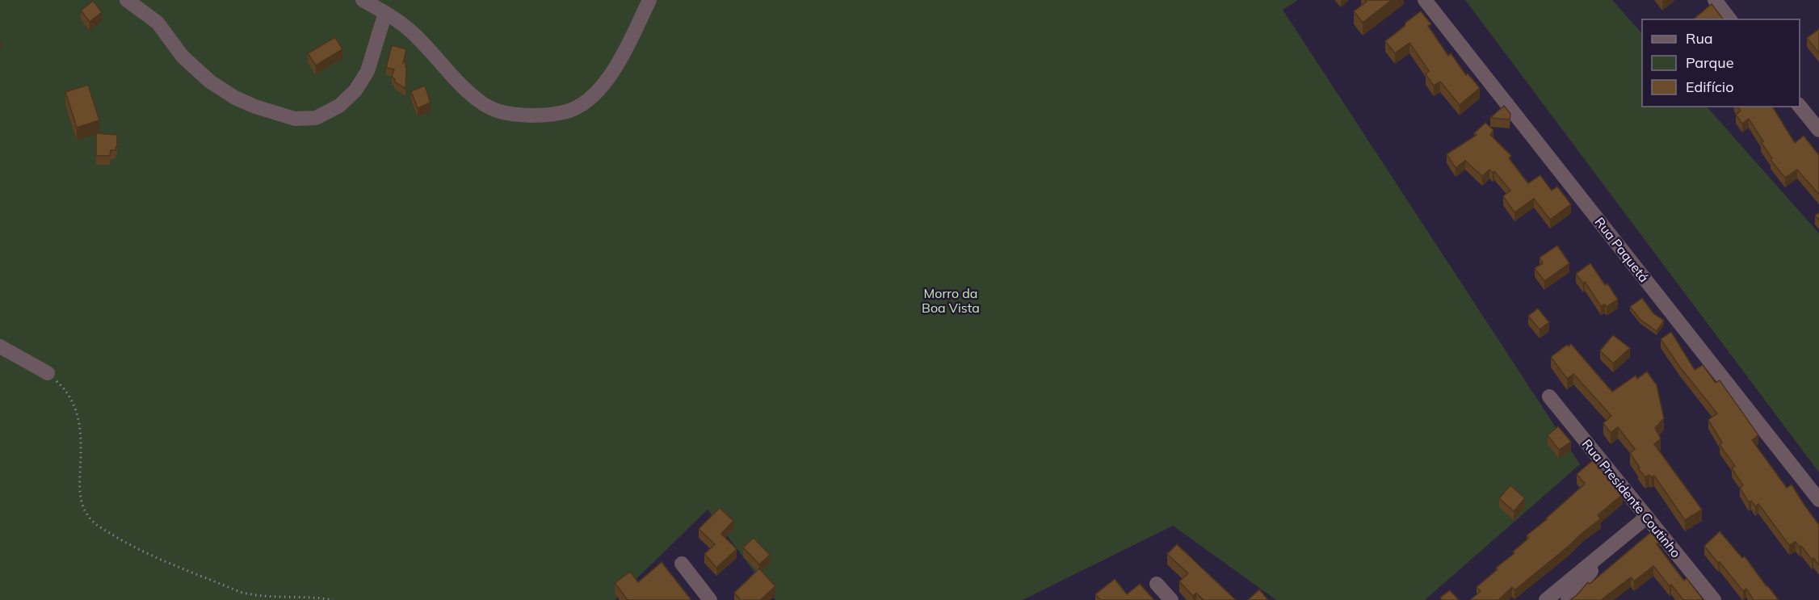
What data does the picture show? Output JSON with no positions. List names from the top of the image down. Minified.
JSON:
{"streets":{"street":["Rua Paquetá","Rua Presidente Coutinho"]},"parks":["Morro da Boa Vista"],"legend":["Rua","Parque","Edifício"]}
